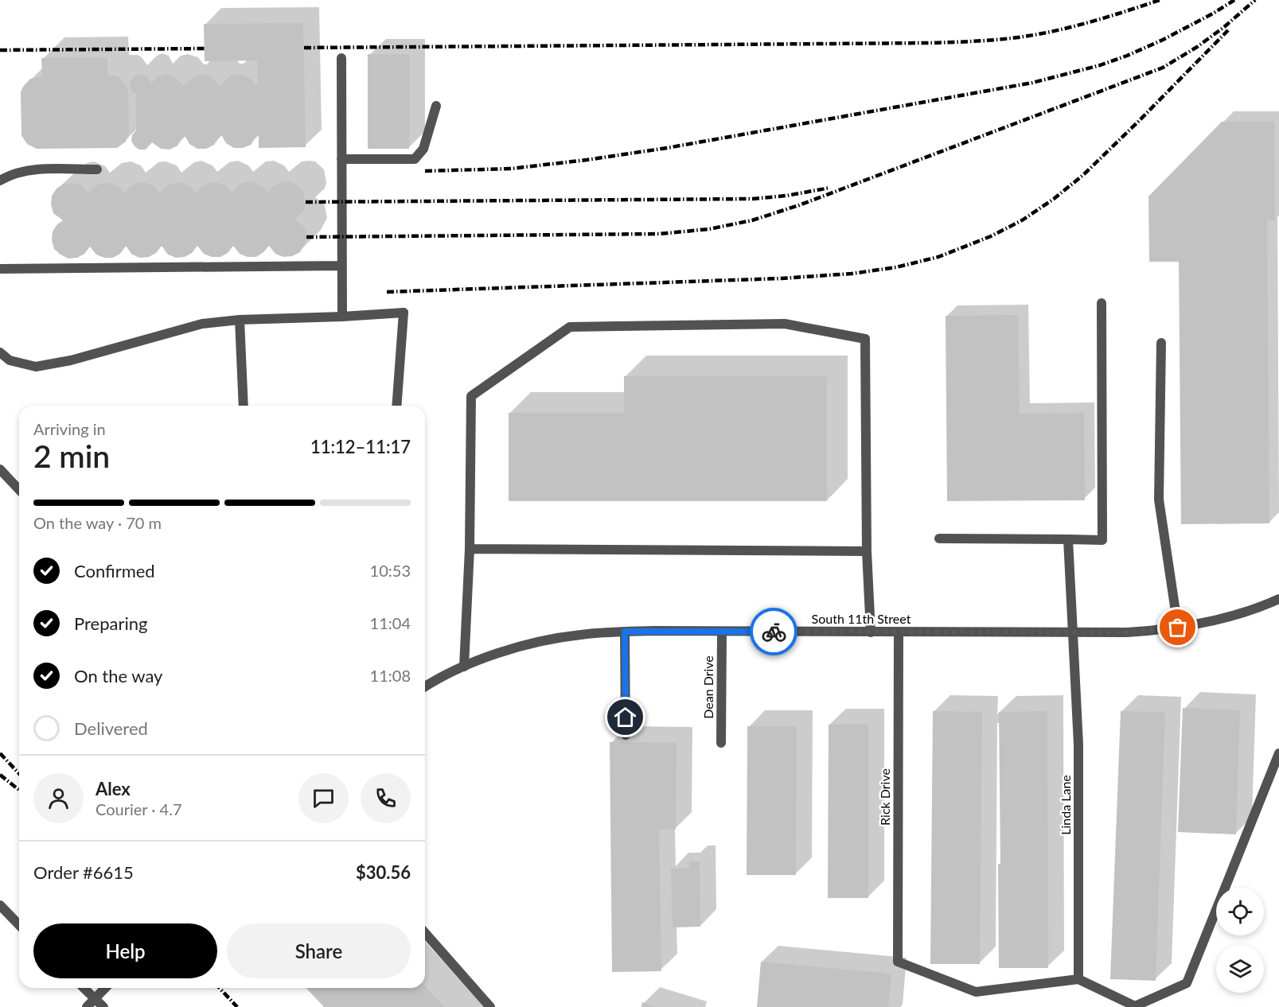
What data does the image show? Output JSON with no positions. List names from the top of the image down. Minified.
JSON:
{"streets":{"street":["South 11th Street","Dean Drive","Rick Drive","Linda Lane"]},"crossings":[["South 11th Street","Dean Drive"],["South 11th Street","Rick Drive"],["South 11th Street","Linda Lane"],["Rick Drive","Linda Lane"]],"page":{"heading":["2 min","Arriving in","11:12–11:17"],"panel":["Alex","Courier · 4.7","Order #6615","$30.56"],"bar":"On the way · 70 m","list":[["Confirmed","10:53"],["Preparing","11:04"],["On the way","11:08"],"Delivered"],"buttons":["Help","Share"]}}
